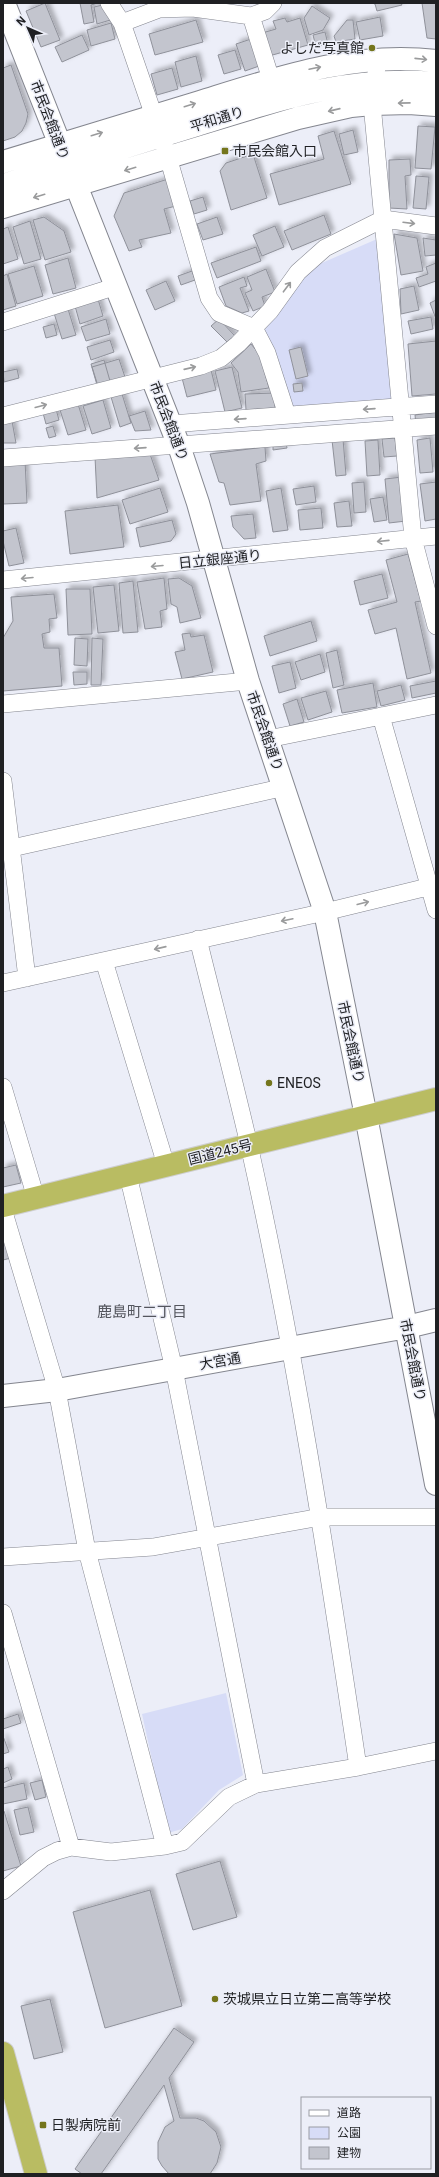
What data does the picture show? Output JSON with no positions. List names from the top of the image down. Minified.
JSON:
{"streets":{"highway":["国道245号"],"street":["平和通り","市民会館通り","日立銀座通り","大宮通"]},"crossings":[["平和通り","市民会館通り"],["市民会館通り","日立銀座通り"],["市民会館通り","国道245号"],["市民会館通り","大宮通"]],"districts":["鹿島町二丁目"],"places":{"other":["よしだ写真館","ENEOS","茨城県立日立第二高等学校"],"transit":["市民会館入口","日製病院前"]},"legend":["道路","公園","建物"],"north":"top left"}
